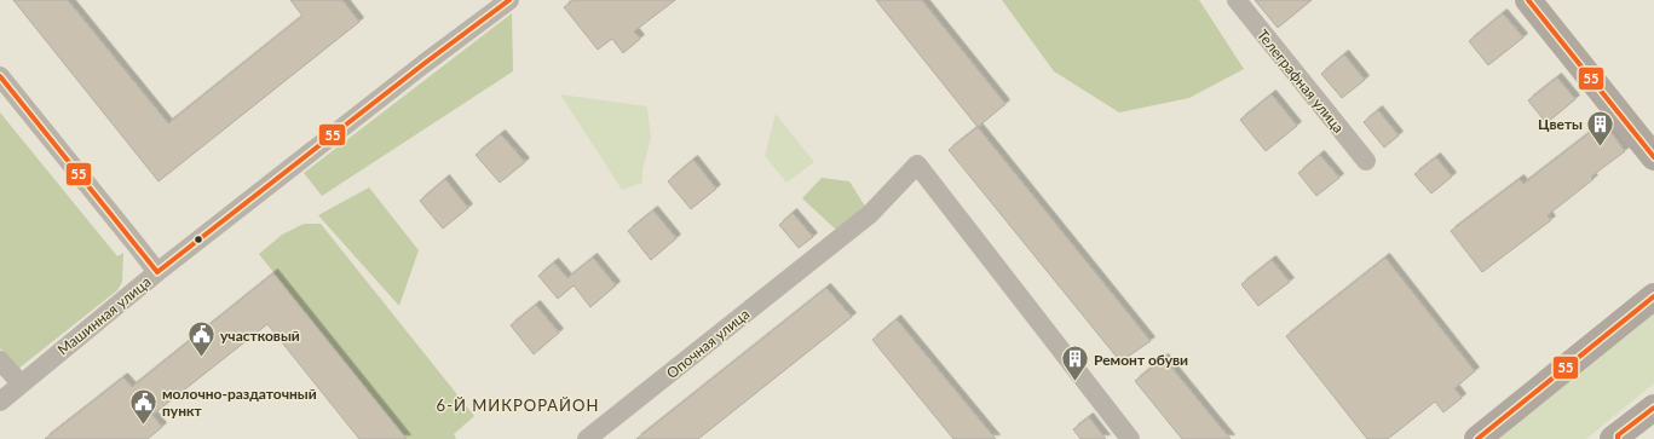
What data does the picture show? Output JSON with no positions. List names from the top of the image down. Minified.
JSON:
{"streets":{"street":["Телеграфная улица","Машинная улица","Опочная улица"]},"districts":["6-Й МИКРОРАЙОН"],"places":{"building":["Цветы","Ремонт обуви"],"public building":["участковый","молочно-раздаточный пункт"]},"lines":["transit line 55"]}
